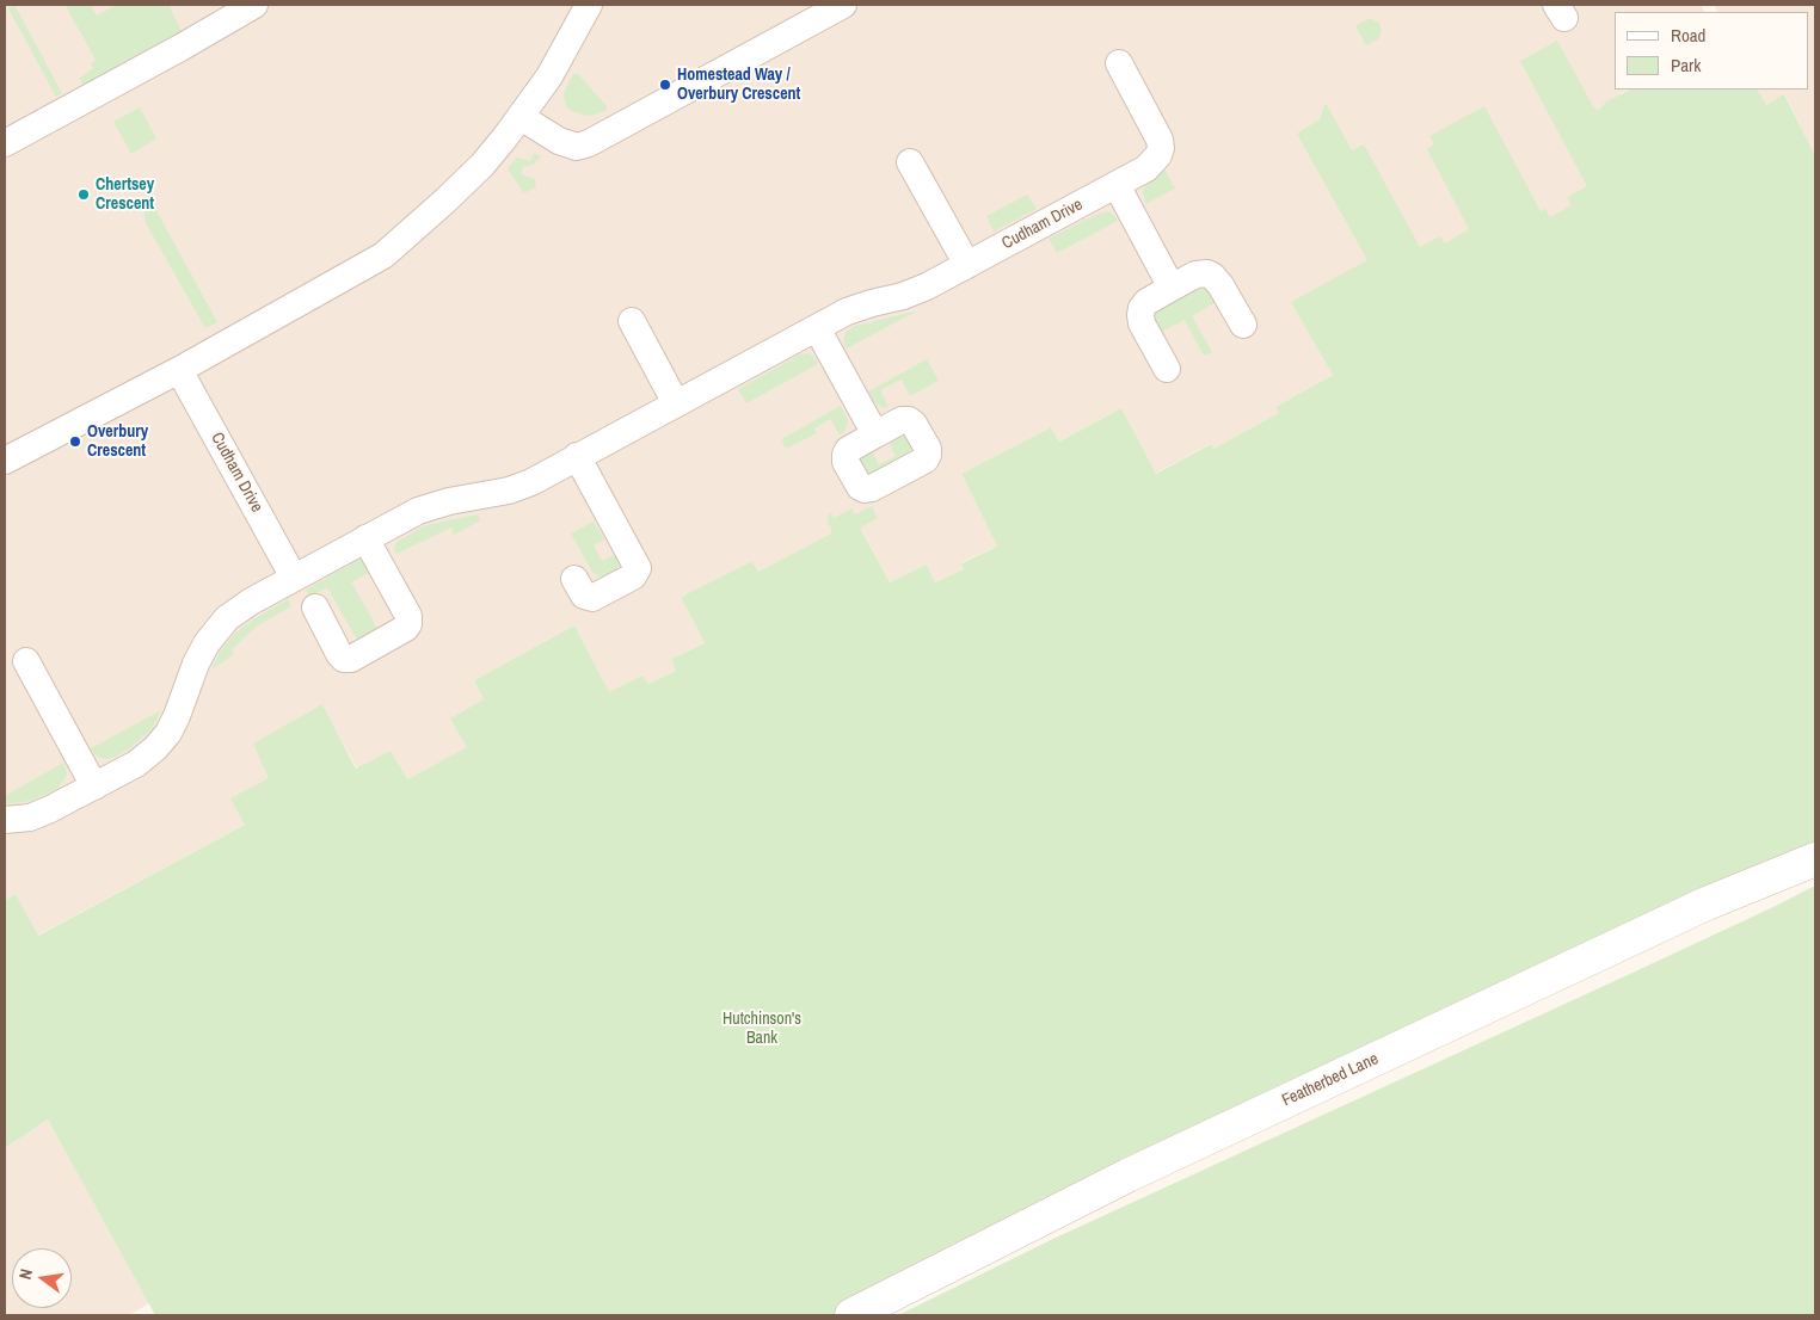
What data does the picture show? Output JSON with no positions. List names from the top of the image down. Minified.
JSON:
{"streets":{"street":["Cudham Drive","Featherbed Lane"]},"parks":["Hutchinson's Bank"],"places":["Homestead Way / Overbury Crescent","Chertsey Crescent","Overbury Crescent"],"legend":["Road","Park"],"north":"left"}
